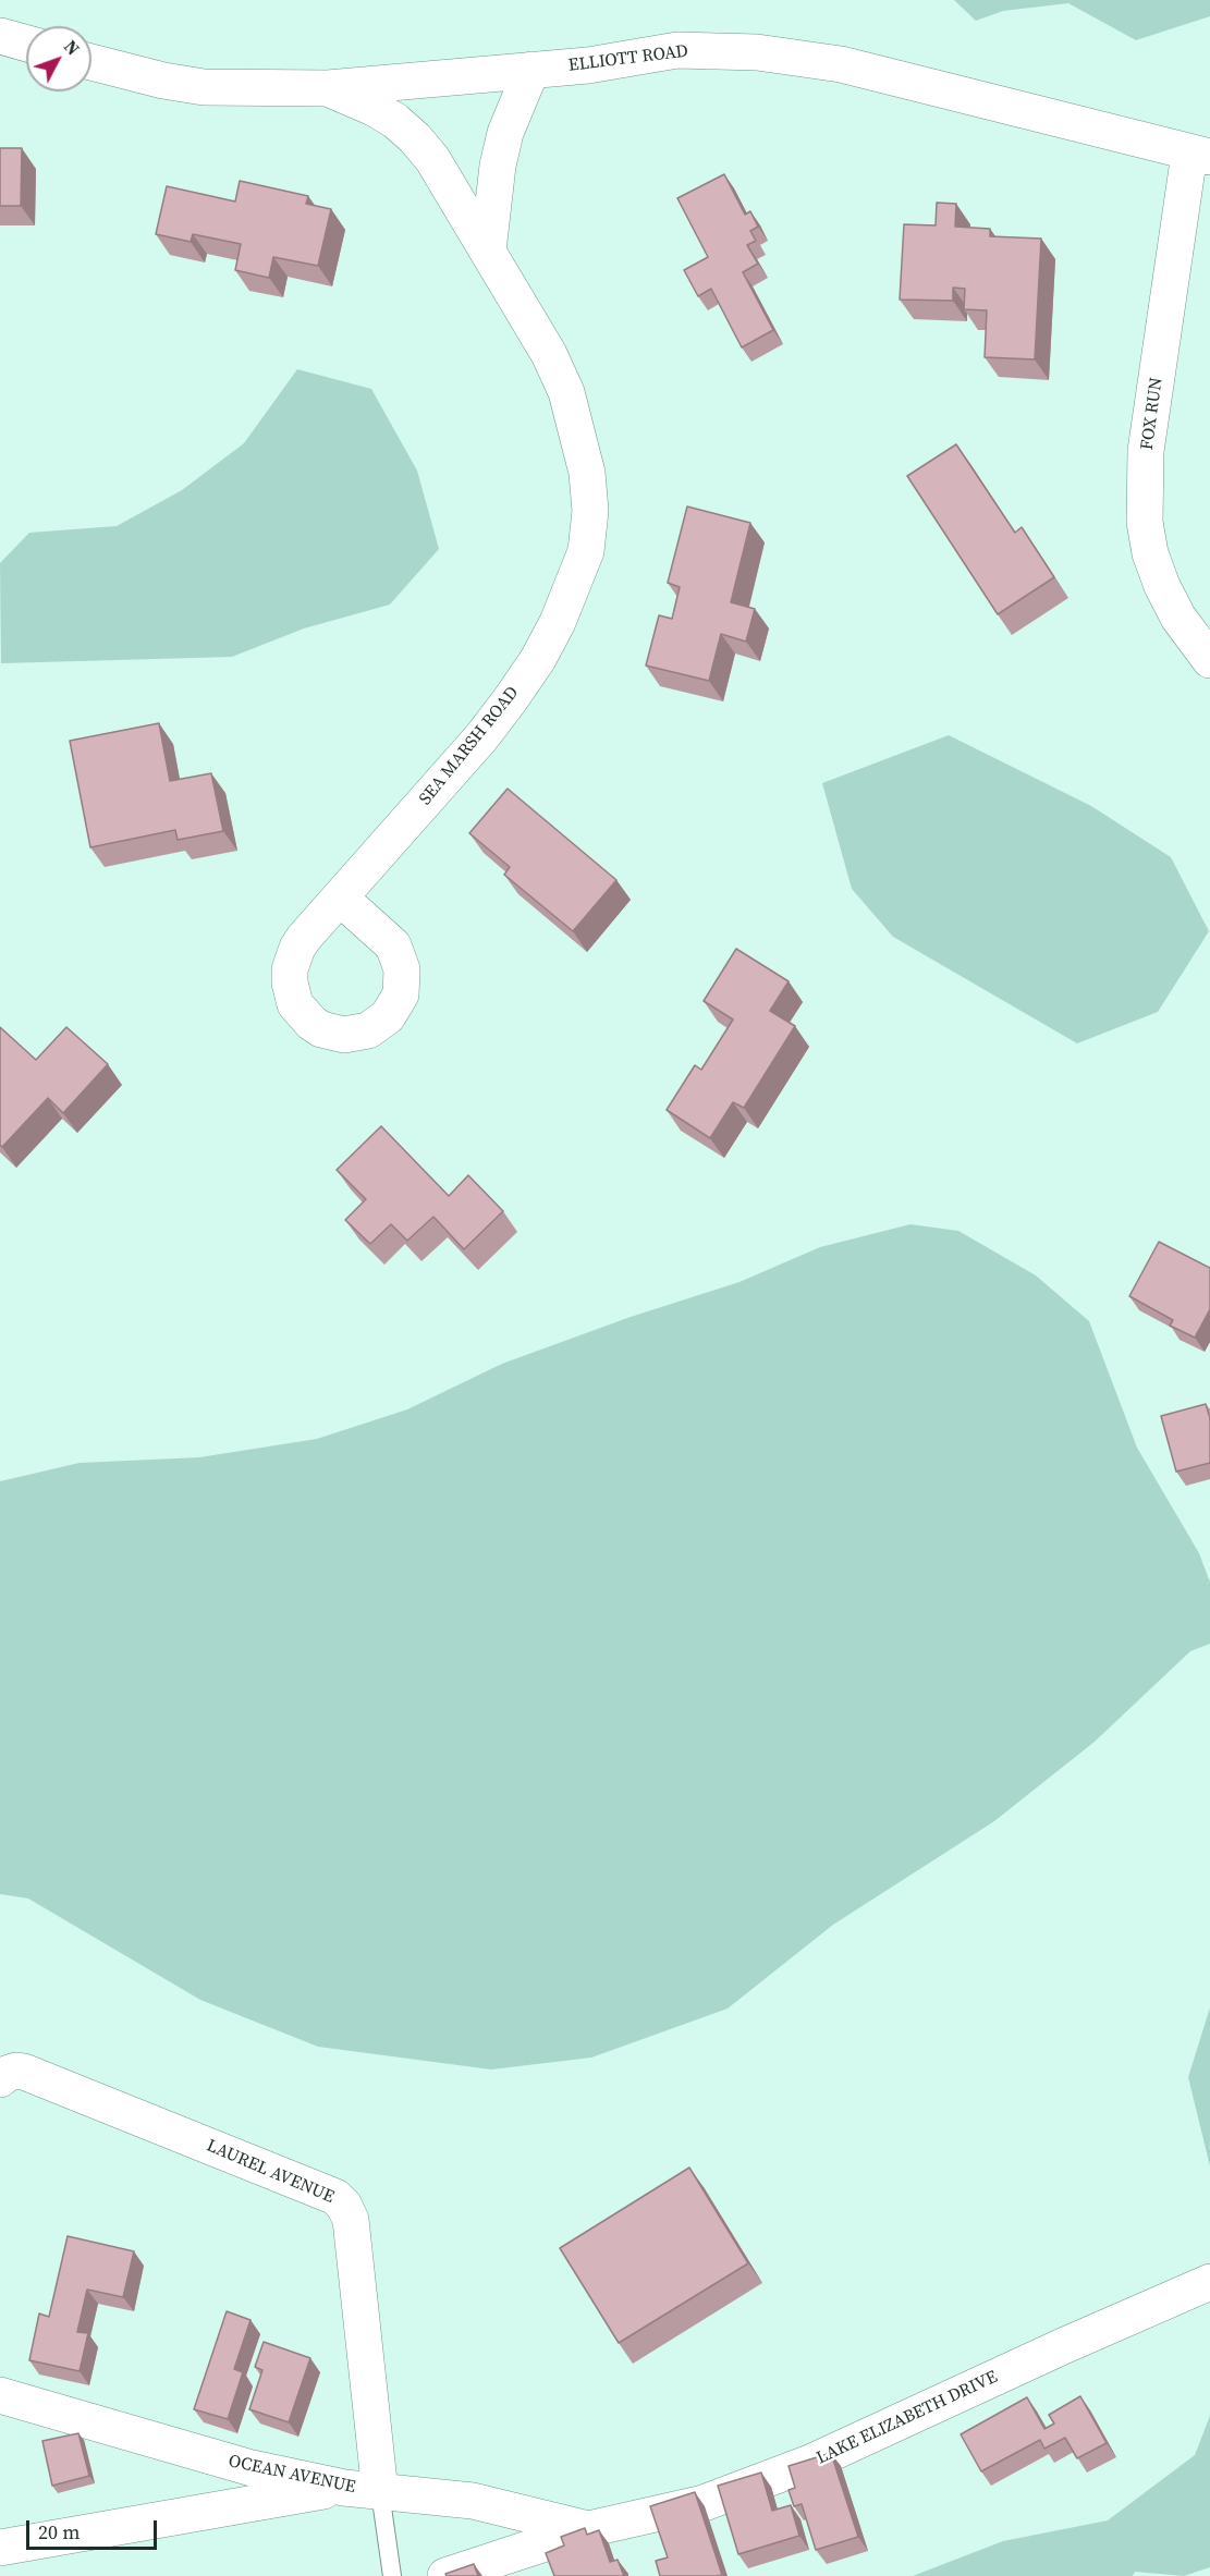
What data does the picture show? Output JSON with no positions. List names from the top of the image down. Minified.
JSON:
{"streets":{"street":["ELLIOTT ROAD","FOX RUN","SEA MARSH ROAD","LAUREL AVENUE","LAKE ELIZABETH DRIVE","OCEAN AVENUE"]},"crossings":[["ELLIOTT ROAD","FOX RUN"],["ELLIOTT ROAD","SEA MARSH ROAD"],["LAUREL AVENUE","OCEAN AVENUE"],["LAKE ELIZABETH DRIVE","OCEAN AVENUE"]],"scale_bar":"20 m","north":"top right"}
